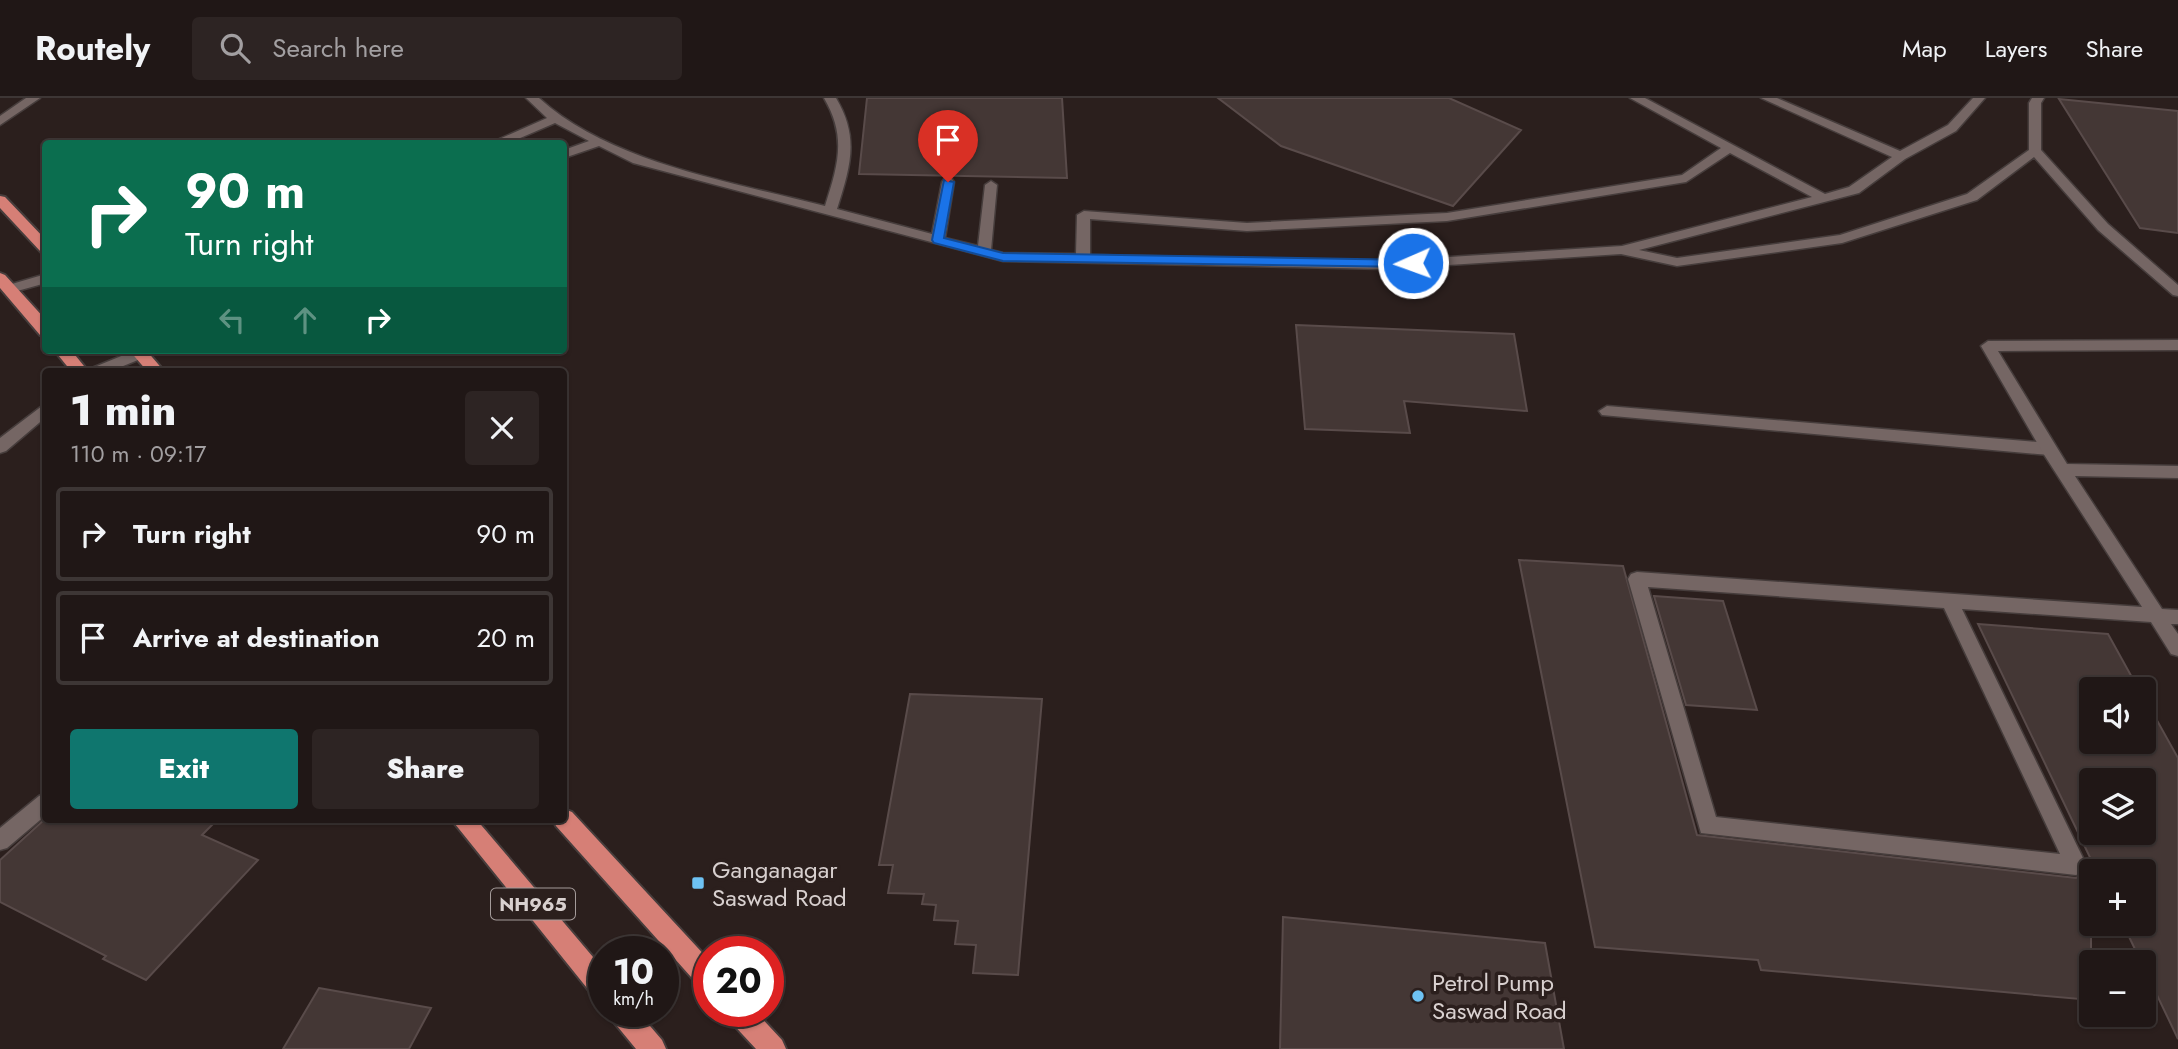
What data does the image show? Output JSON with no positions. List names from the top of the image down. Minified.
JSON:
{"streets":{"highway":["NH965"]},"places":{"transit":["Ganganagar Saswad Road"],"other":["Petrol Pump Saswad Road"]},"page":{"header":"Routely","search":"Search here","nav":["Map","Layers","Share"],"turn":["90 m","Turn right"],"heading":["1 min","110 m · 09:17"],"list":[{"name":"Turn right","value":"90 m"},{"name":"Arrive at destination","value":"20 m"}],"map_buttons":["+","−"],"buttons":["Exit","Share"],"speed":"10 km/h","limit":"20"}}
